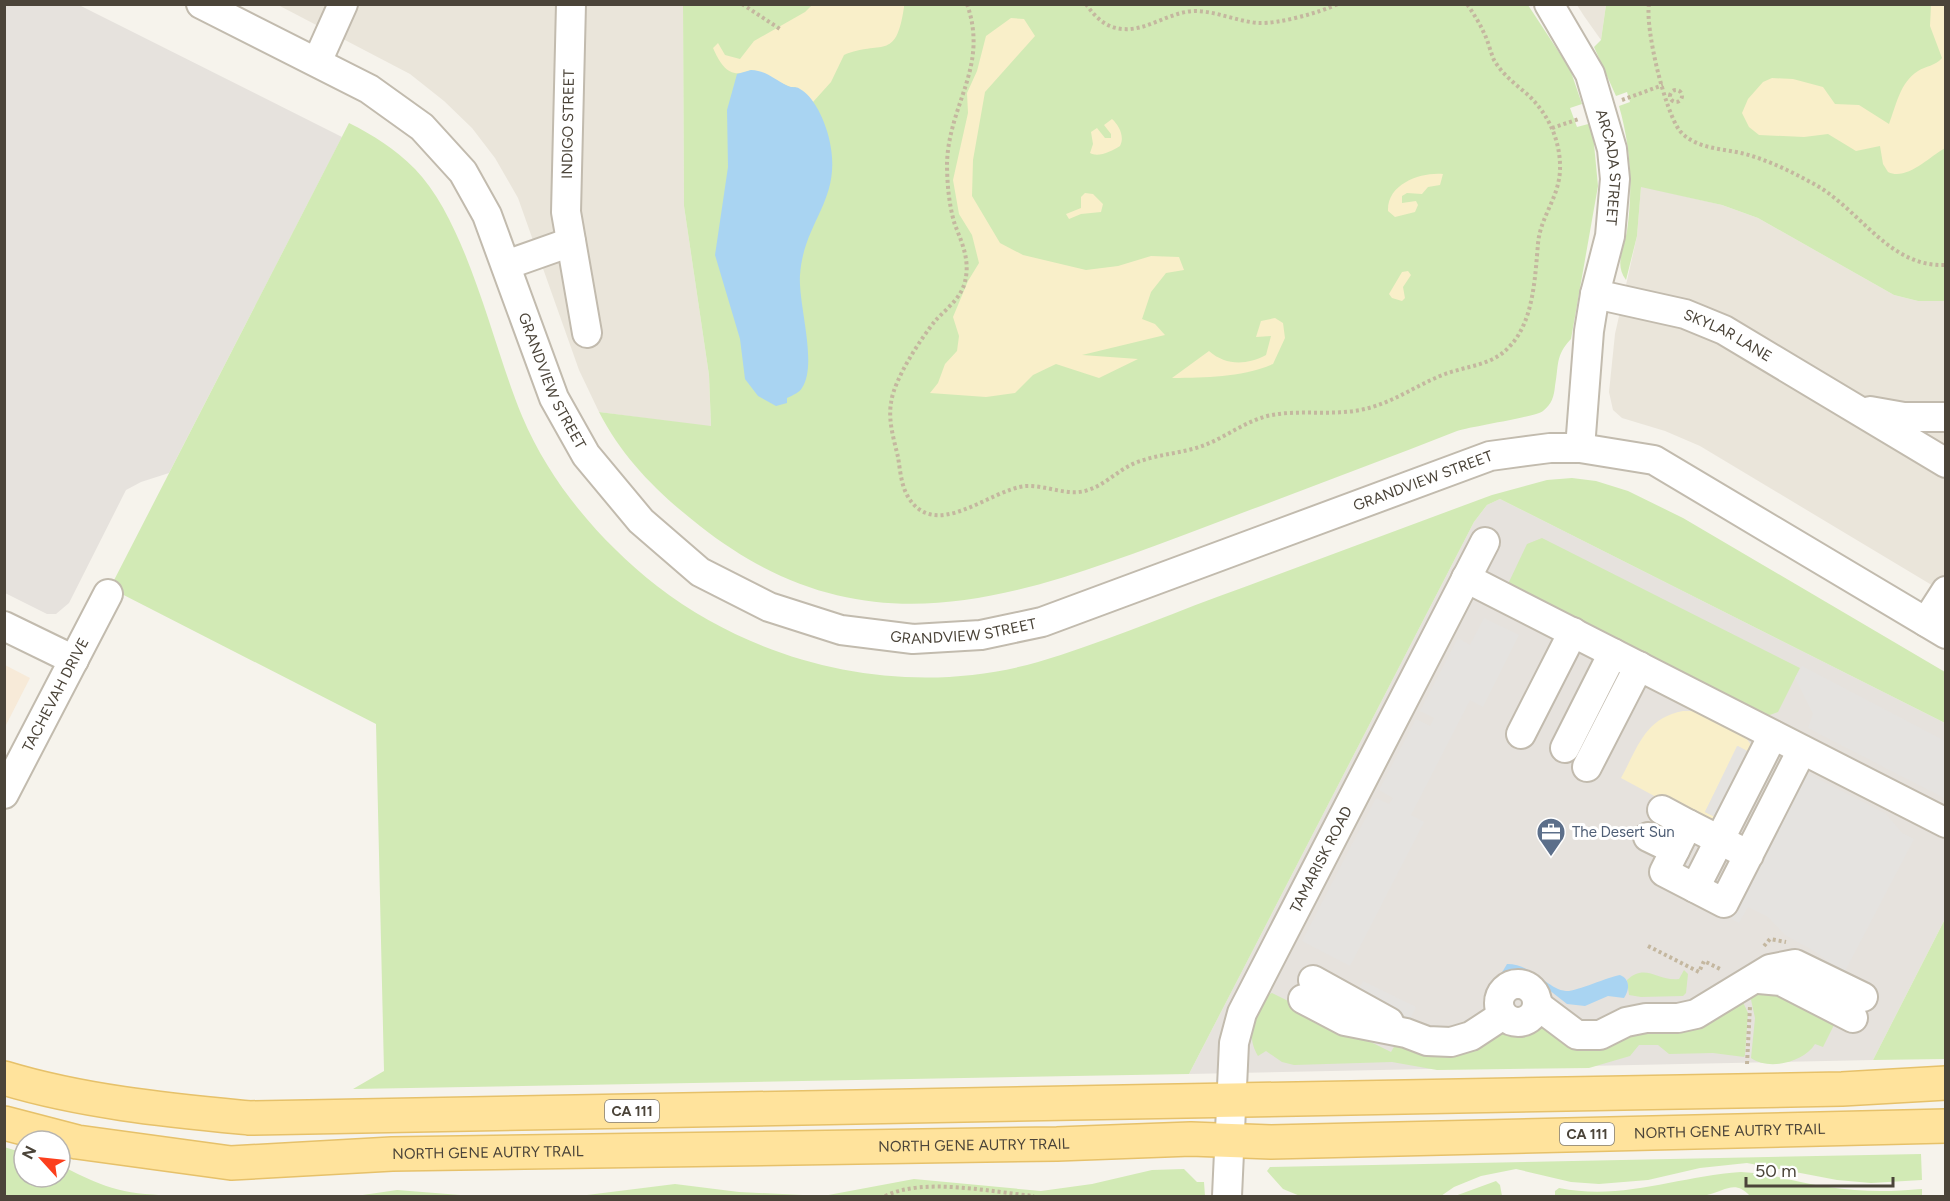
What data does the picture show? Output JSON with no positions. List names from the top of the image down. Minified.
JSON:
{"streets":{"main road":["CA 111","NORTH GENE AUTRY TRAIL"],"street":["INDIGO STREET","ARCADA STREET","SKYLAR LANE","GRANDVIEW STREET","TACHEVAH DRIVE","TAMARISK ROAD"]},"crossings":[["ARCADA STREET","SKYLAR LANE"],["ARCADA STREET","GRANDVIEW STREET"],["TAMARISK ROAD","CA 111"],["TAMARISK ROAD","NORTH GENE AUTRY TRAIL"]],"places":{"office":["The Desert Sun"]},"scale_bar":"50 m","north":"top left"}
